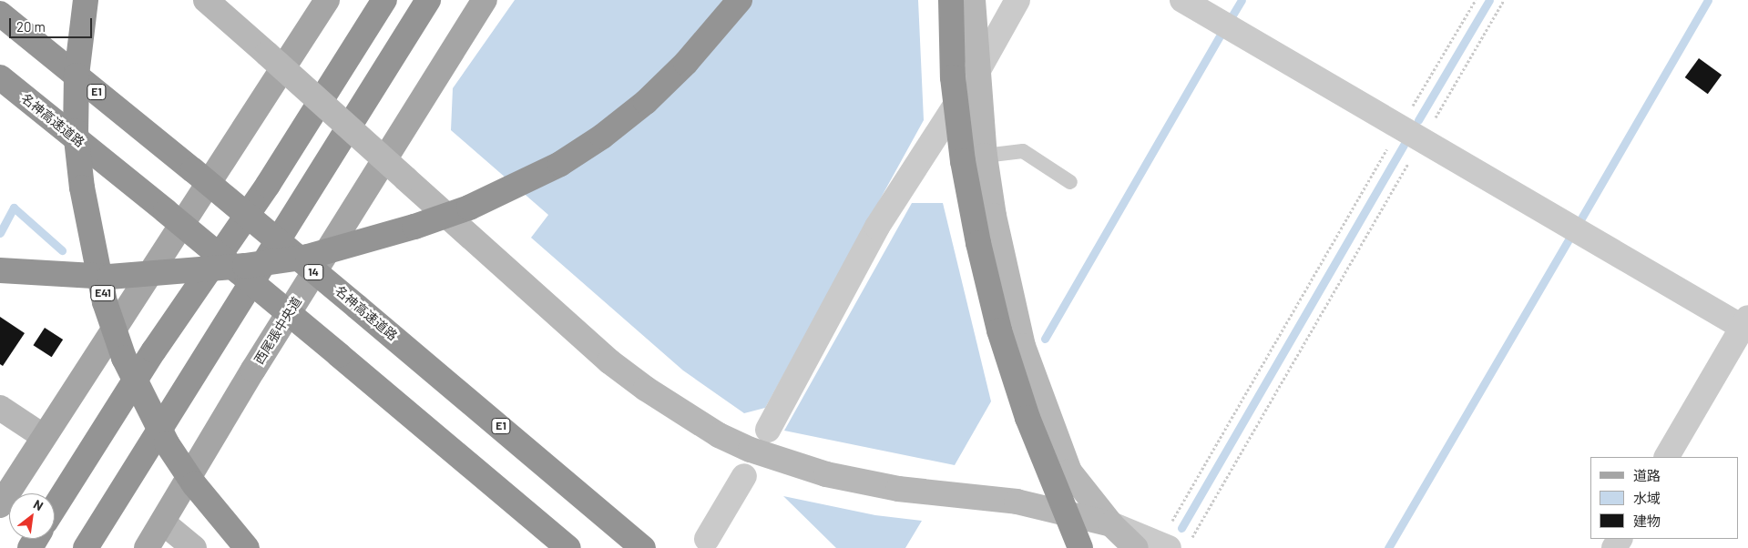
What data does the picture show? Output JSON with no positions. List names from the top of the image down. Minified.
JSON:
{"streets":{"highway":["E1","名神高速道路","E41"],"main road":["14","西尾張中央道"]},"legend":["道路","水域","建物"],"scale_bar":"20 m","north":"top right"}
